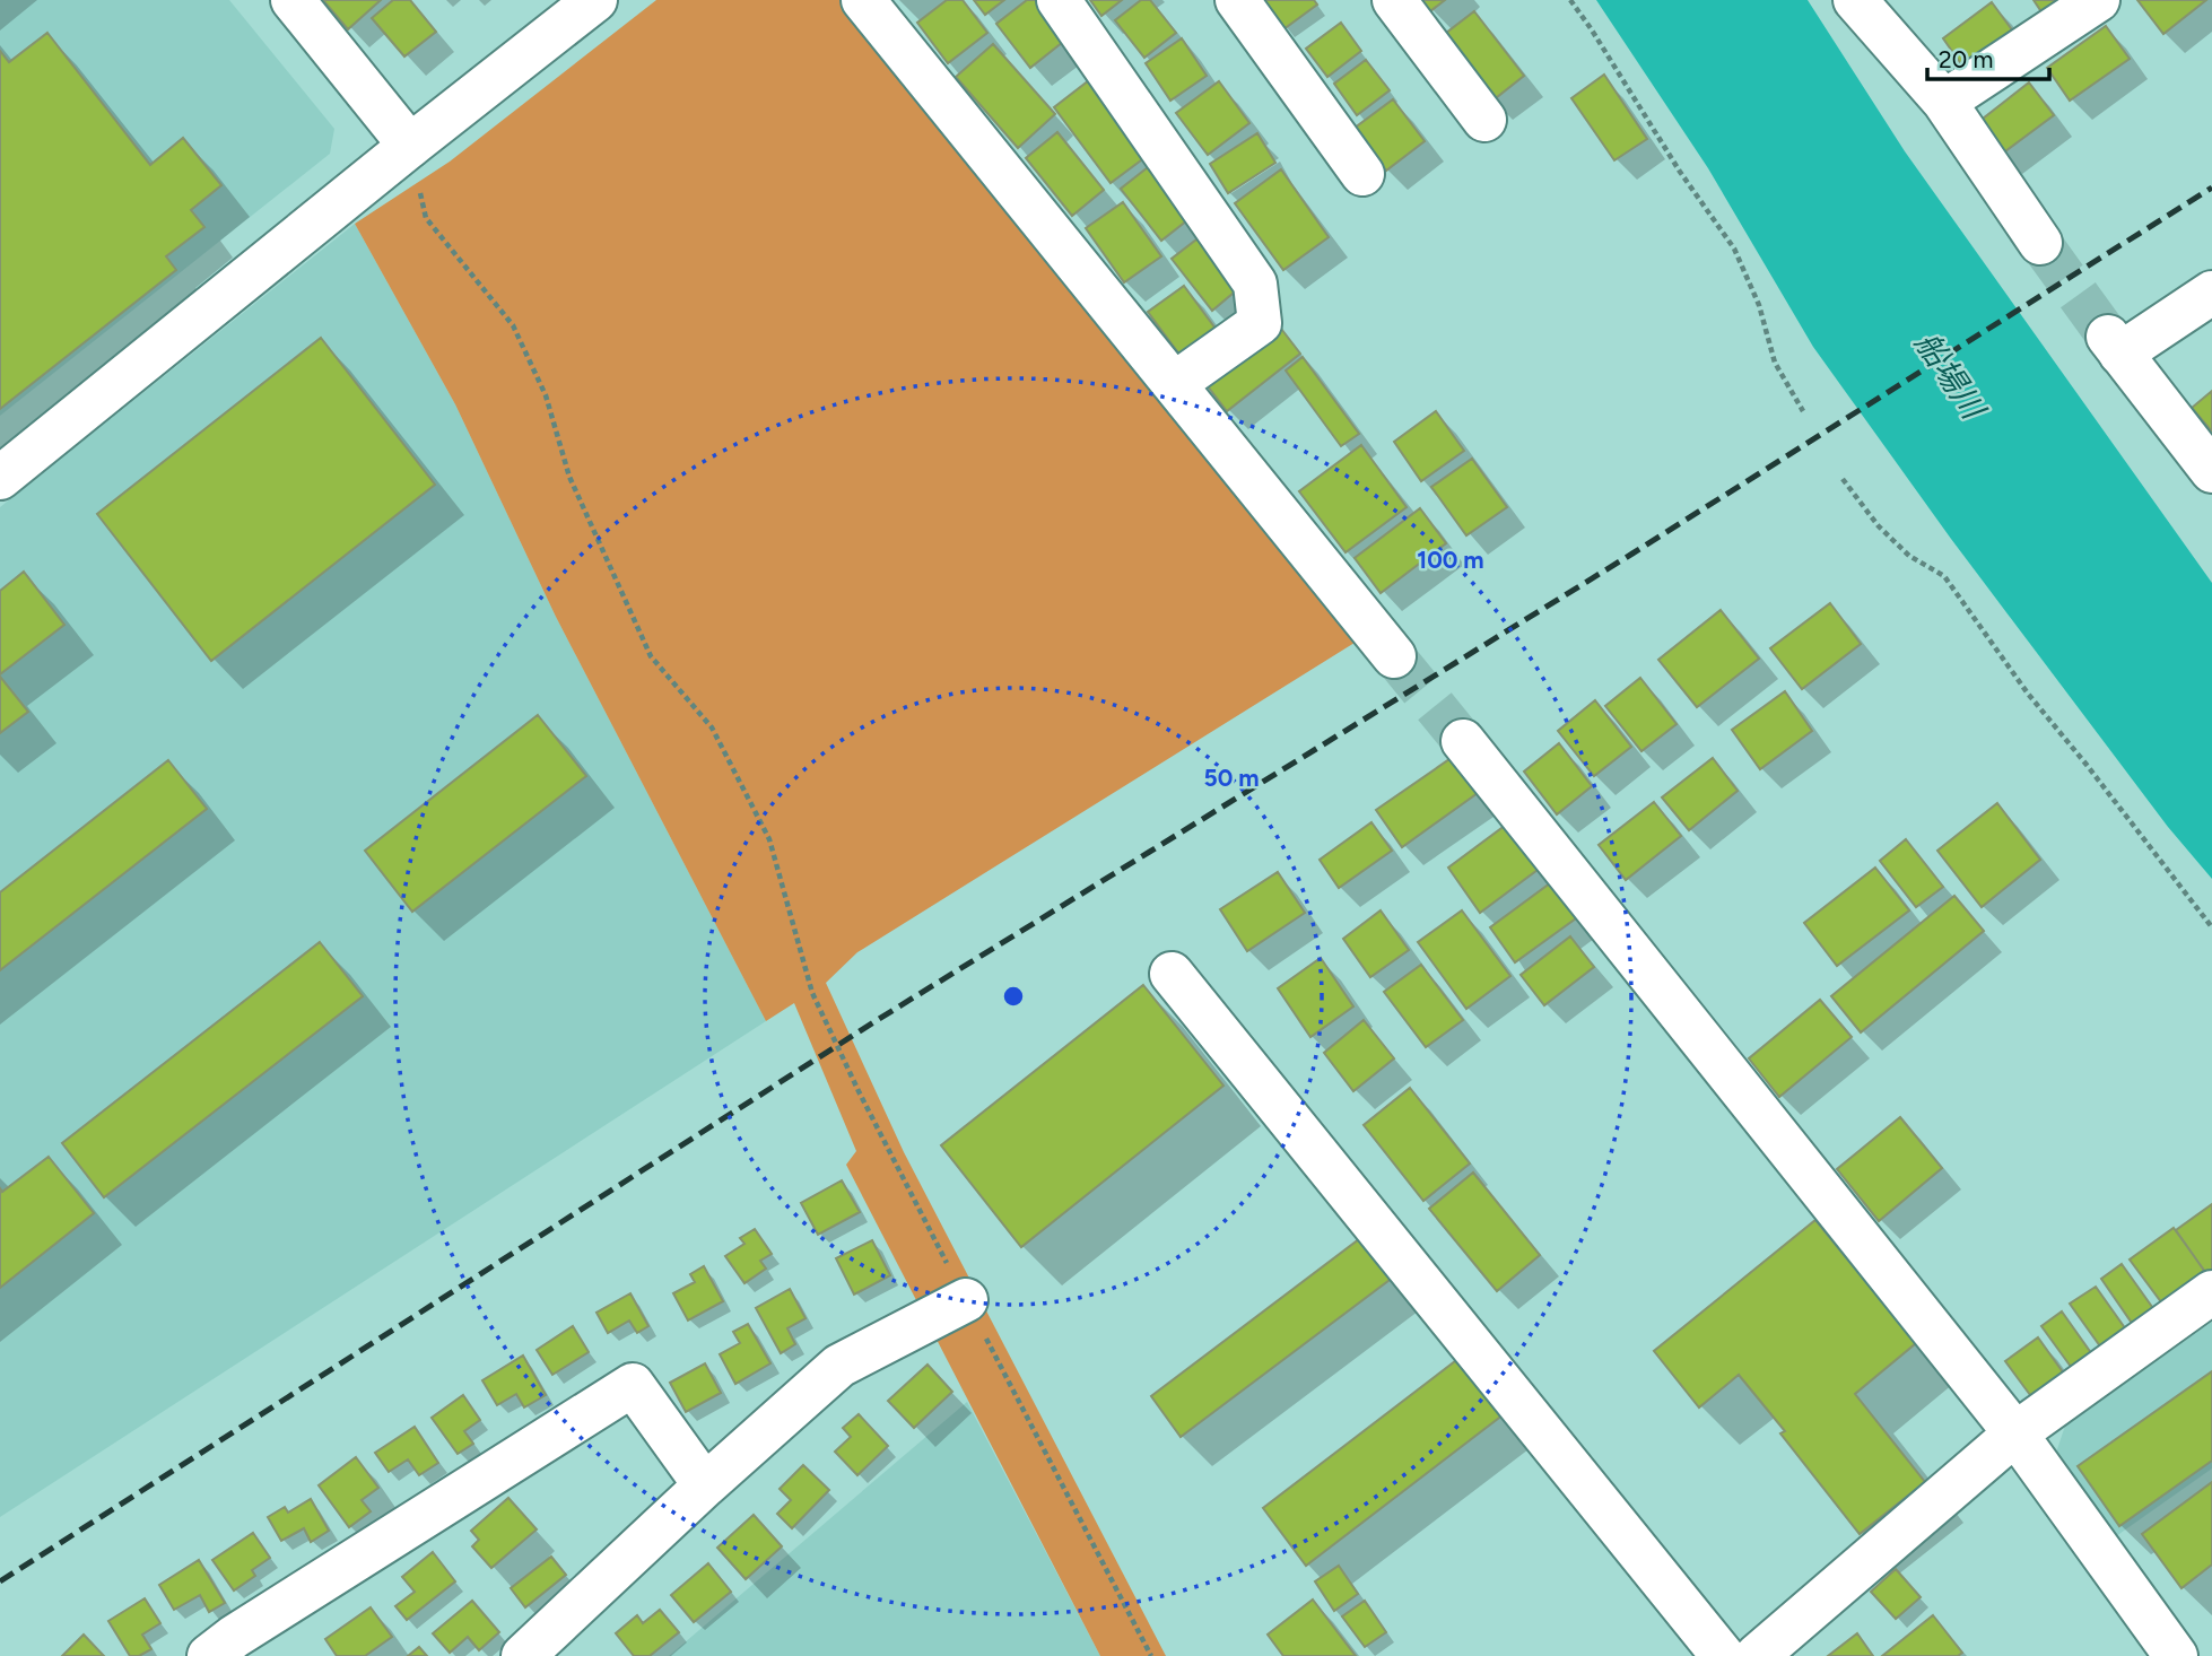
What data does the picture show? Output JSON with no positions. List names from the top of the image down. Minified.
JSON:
{"water":["船場川"],"scale_bar":"20 m","rings":["100 m","50 m"]}
